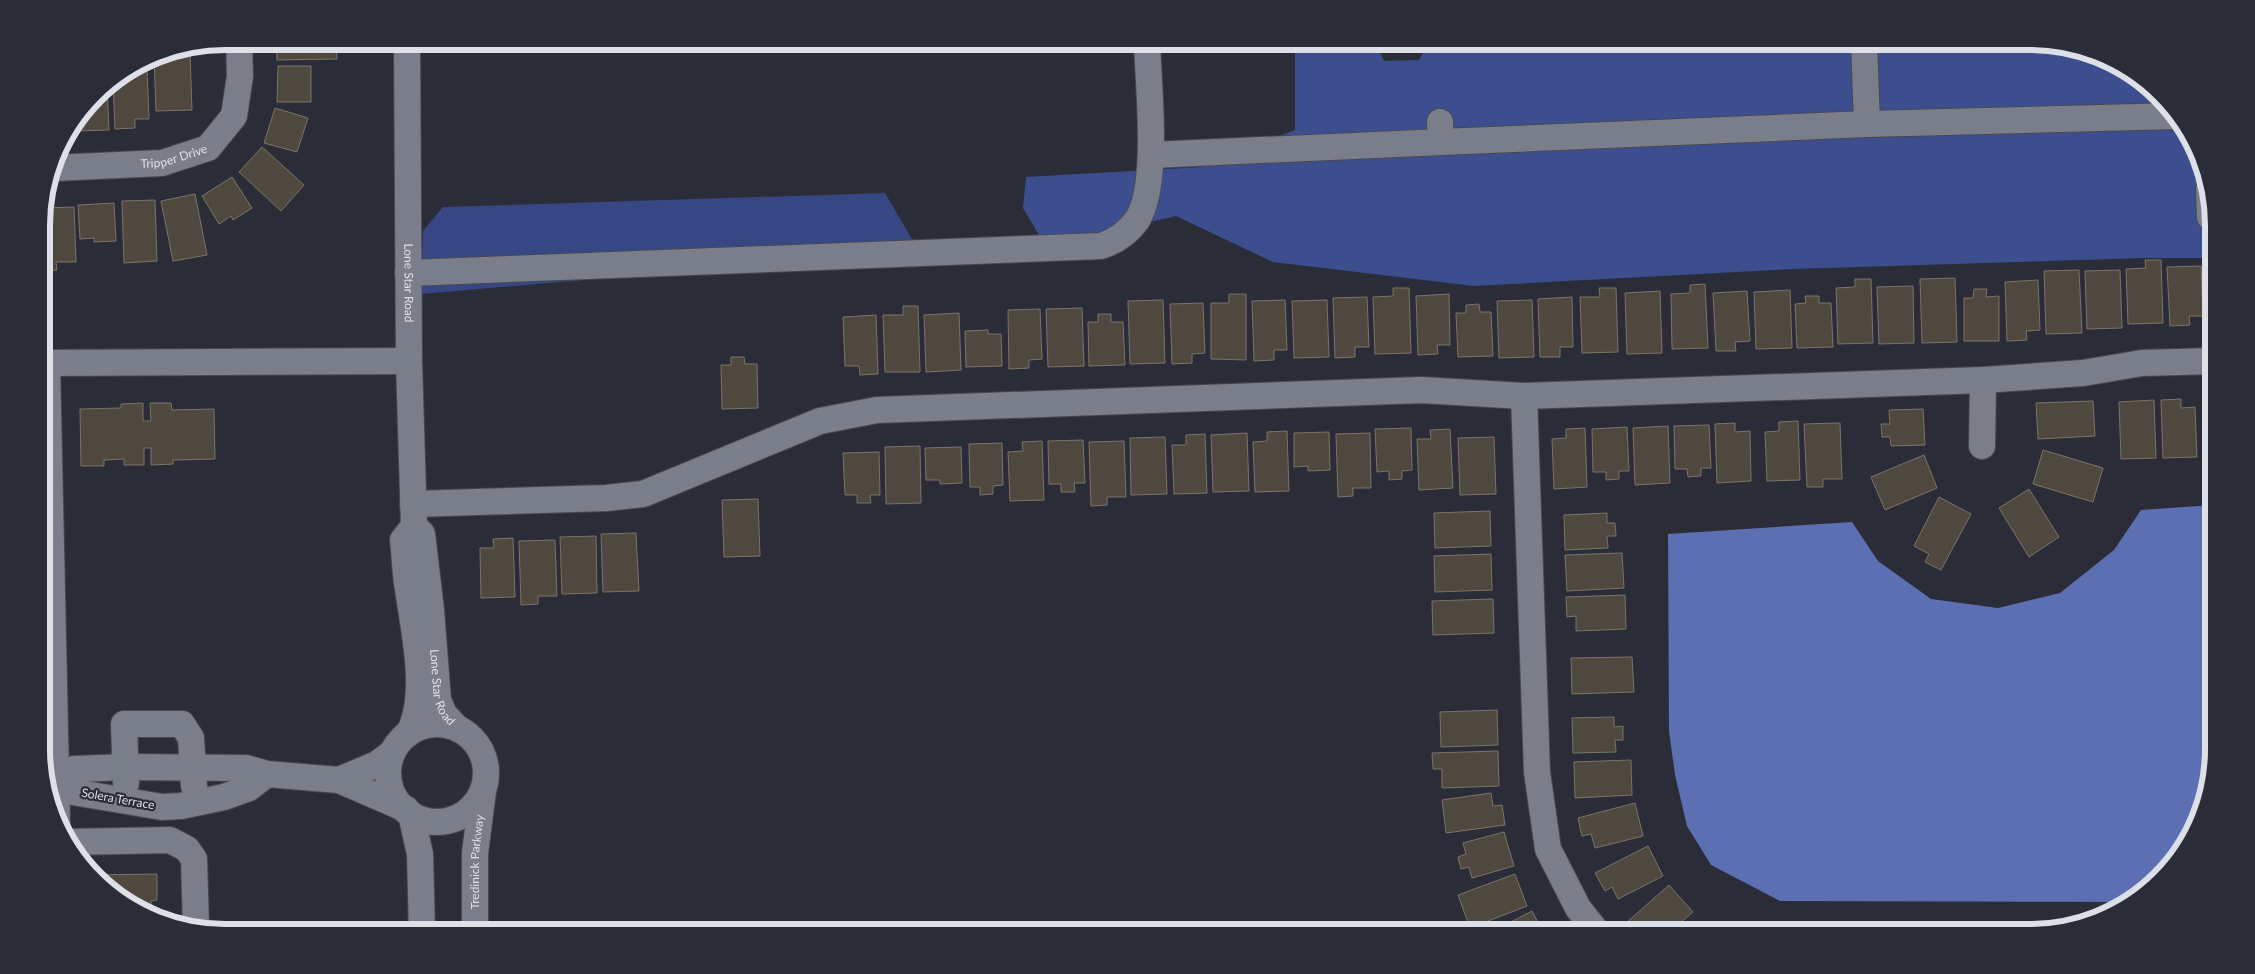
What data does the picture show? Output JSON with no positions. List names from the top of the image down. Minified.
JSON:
{"streets":{"street":["Tripper Drive","Lone Star Road","Solera Terrace","Tredinick Parkway"]},"crossings":[["Lone Star Road","Solera Terrace"],["Lone Star Road","Tredinick Parkway"],["Solera Terrace","Tredinick Parkway"]]}
